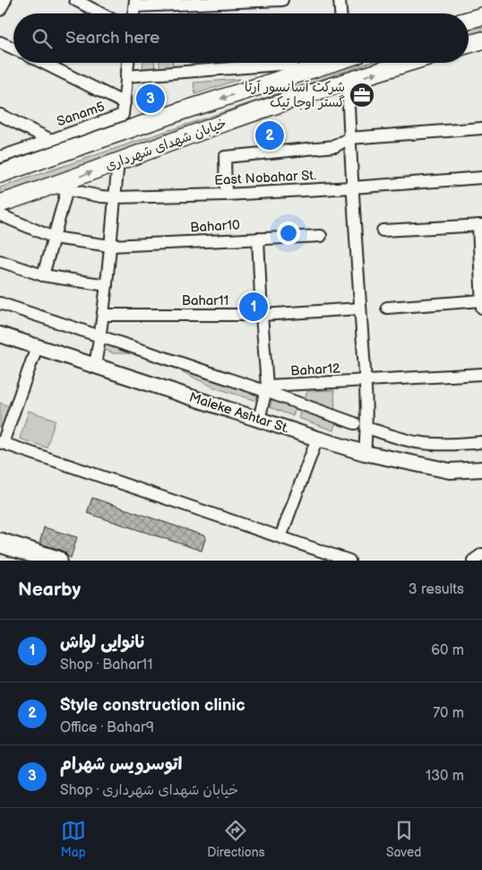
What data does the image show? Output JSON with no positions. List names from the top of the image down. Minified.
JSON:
{"streets":{"main road":["خیابان شهدای شهرداری"],"street":["Sanam5","East Nobahar St.","Bahar10","Bahar11","Bahar12","Maleke Ashtar St."]},"crossings":[["خیابان شهدای شهرداری","East Nobahar St."]],"places":{"office":["شرکت آسانسور آرتا گستر اوجا تیک"]},"page":{"search":"Search here","pins":["3","2","1"],"heading":["Nearby","3 results"],"list":[{"mark":"1","name":"نانوایی لواش","note":"Shop · Bahar11","value":"60 m"},{"mark":"2","name":"ُStyle construction clinic","note":"Office · Bahar9","value":"70 m"},{"mark":"3","name":"اتوسرویس شهرام","note":"Shop · خیابان شهدای شهرداری","value":"130 m"}],"nav":["Map","Directions","Saved"]}}
